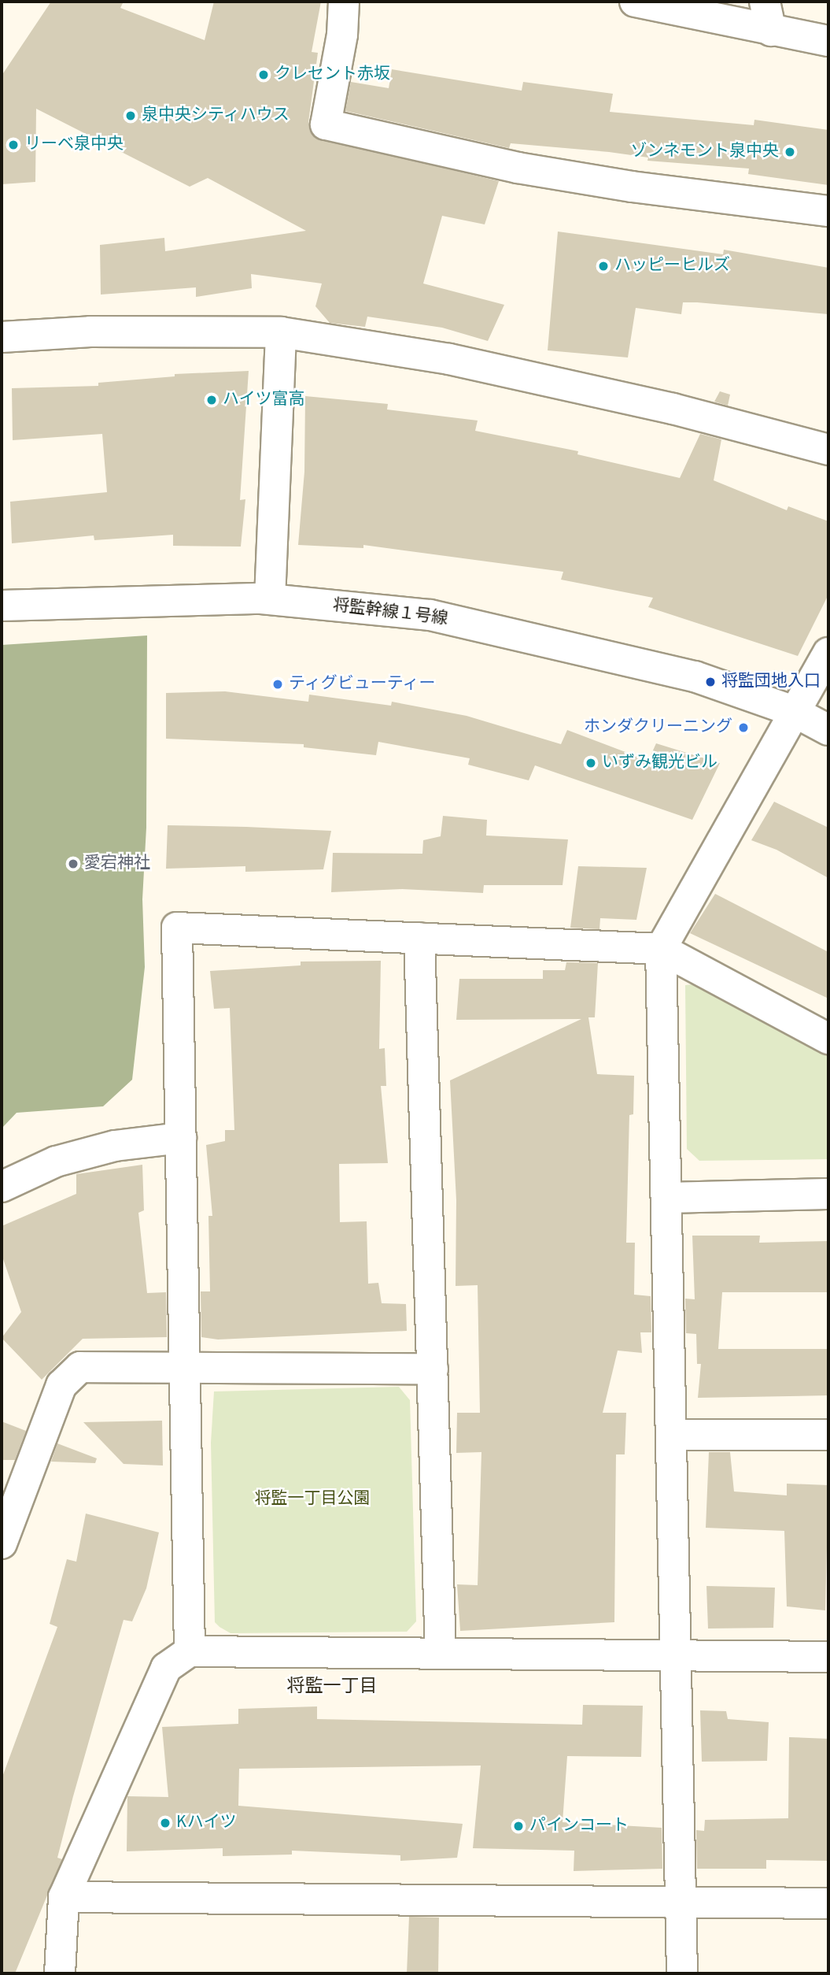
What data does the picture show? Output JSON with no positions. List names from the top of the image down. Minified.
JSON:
{"streets":{"street":["将監幹線１号線"]},"districts":["将監一丁目"],"parks":["将監一丁目公園"],"places":["クレセント赤坂","泉中央シティハウス","リーベ泉中央","ゾンネモント泉中央","ハッピーヒルズ","ハイツ富高","将監団地入口","ティグビューティー","ホンダクリーニング","いずみ観光ビル","愛宕神社","Kハイツ","パインコート"]}
